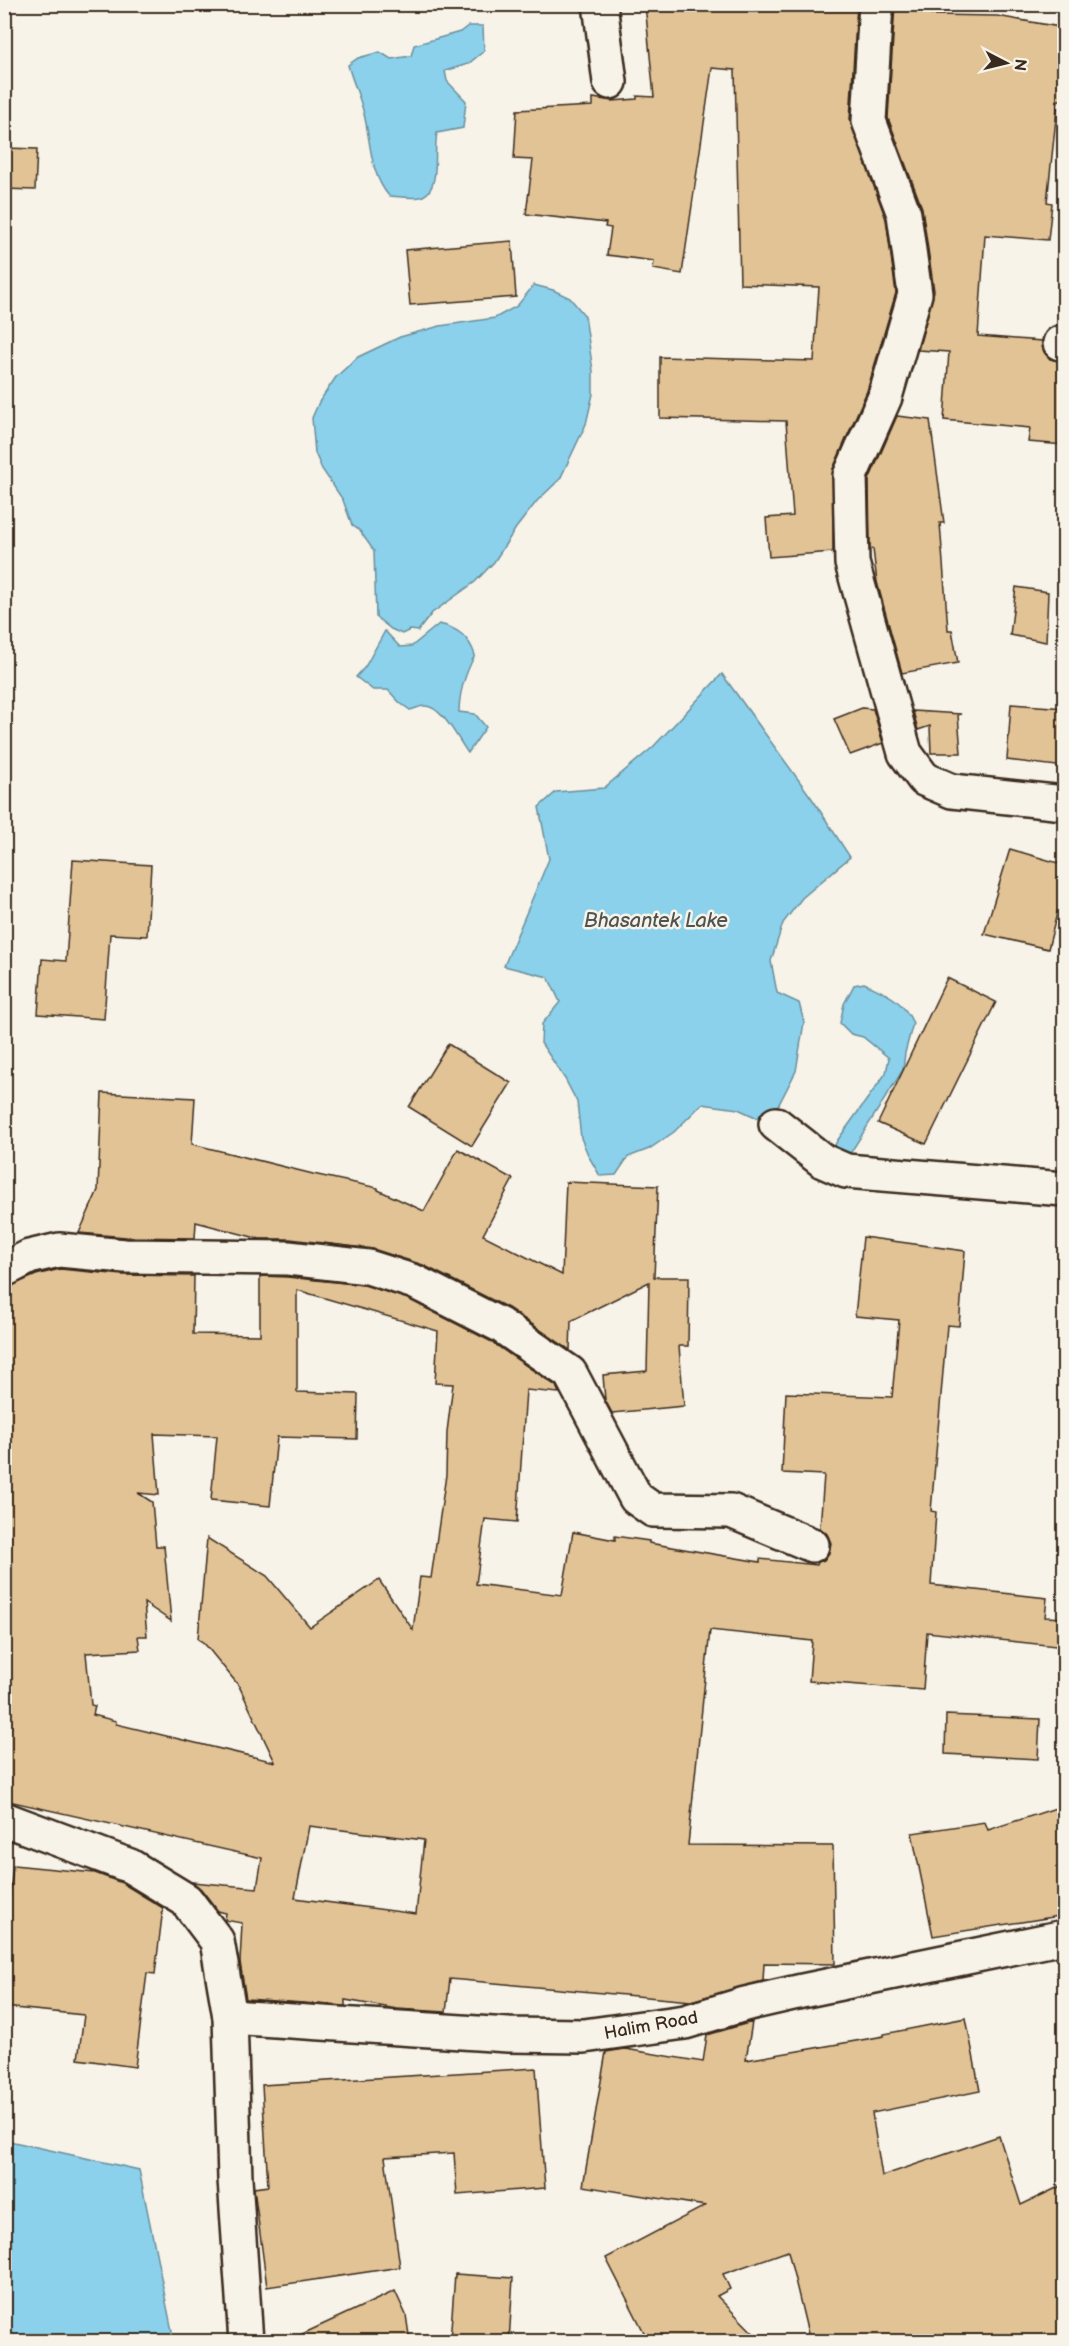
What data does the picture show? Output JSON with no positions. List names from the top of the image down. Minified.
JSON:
{"streets":{"street":["Halim Road"]},"water":["Bhasantek Lake"],"north":"right"}
